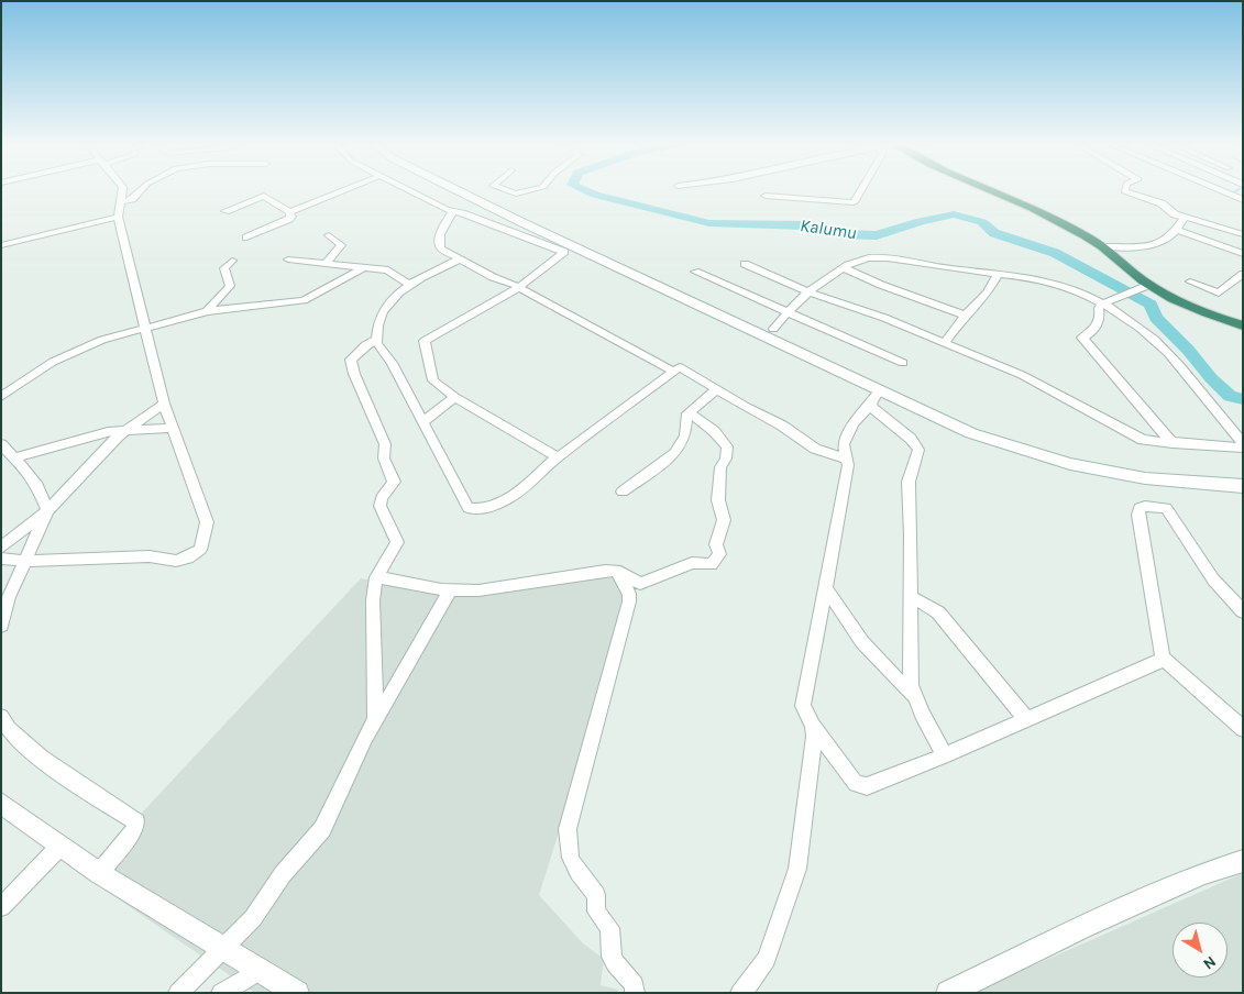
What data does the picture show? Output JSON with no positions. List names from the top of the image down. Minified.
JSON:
{"water":["Kalumu"],"north":"bottom right"}
